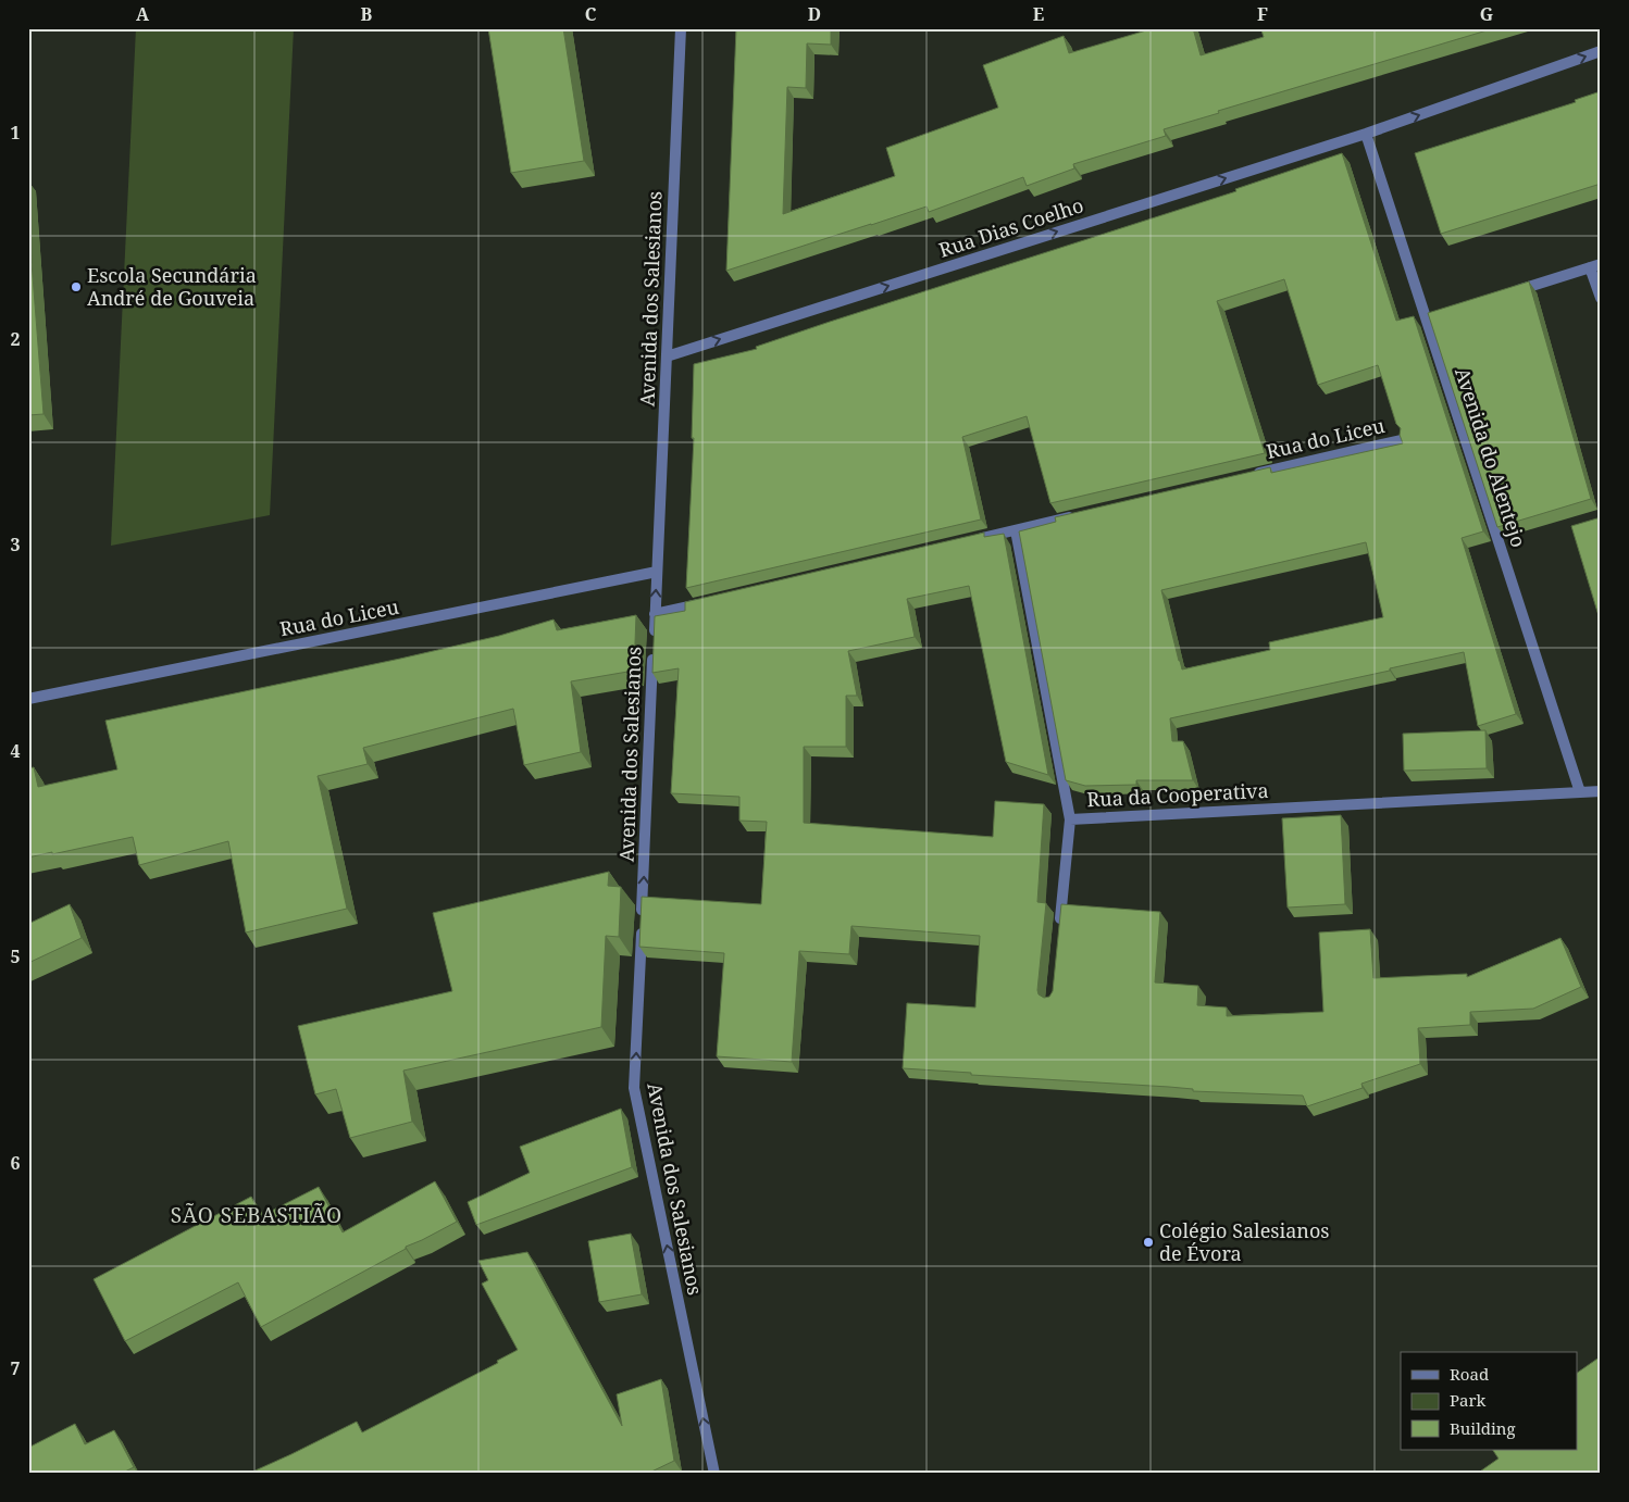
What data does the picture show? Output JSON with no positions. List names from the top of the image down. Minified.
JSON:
{"streets":{"street":["Rua Dias Coelho","Avenida dos Salesianos","Rua do Liceu","Avenida do Alentejo","Rua da Cooperativa"]},"crossings":[["Rua Dias Coelho","Avenida dos Salesianos"],["Rua Dias Coelho","Avenida do Alentejo"],["Avenida dos Salesianos","Rua do Liceu"],["Avenida do Alentejo","Rua da Cooperativa"]],"one_way":["Rua Dias Coelho","Avenida dos Salesianos"],"districts":["SÃO SEBASTIÃO"],"places":["Escola Secundária André de Gouveia","Colégio Salesianos de Évora"],"legend":["Road","Park","Building"],"grid":{"columns":["A","B","C","D","E","F","G"],"rows":["1","2","3","4","5","6","7"]}}
